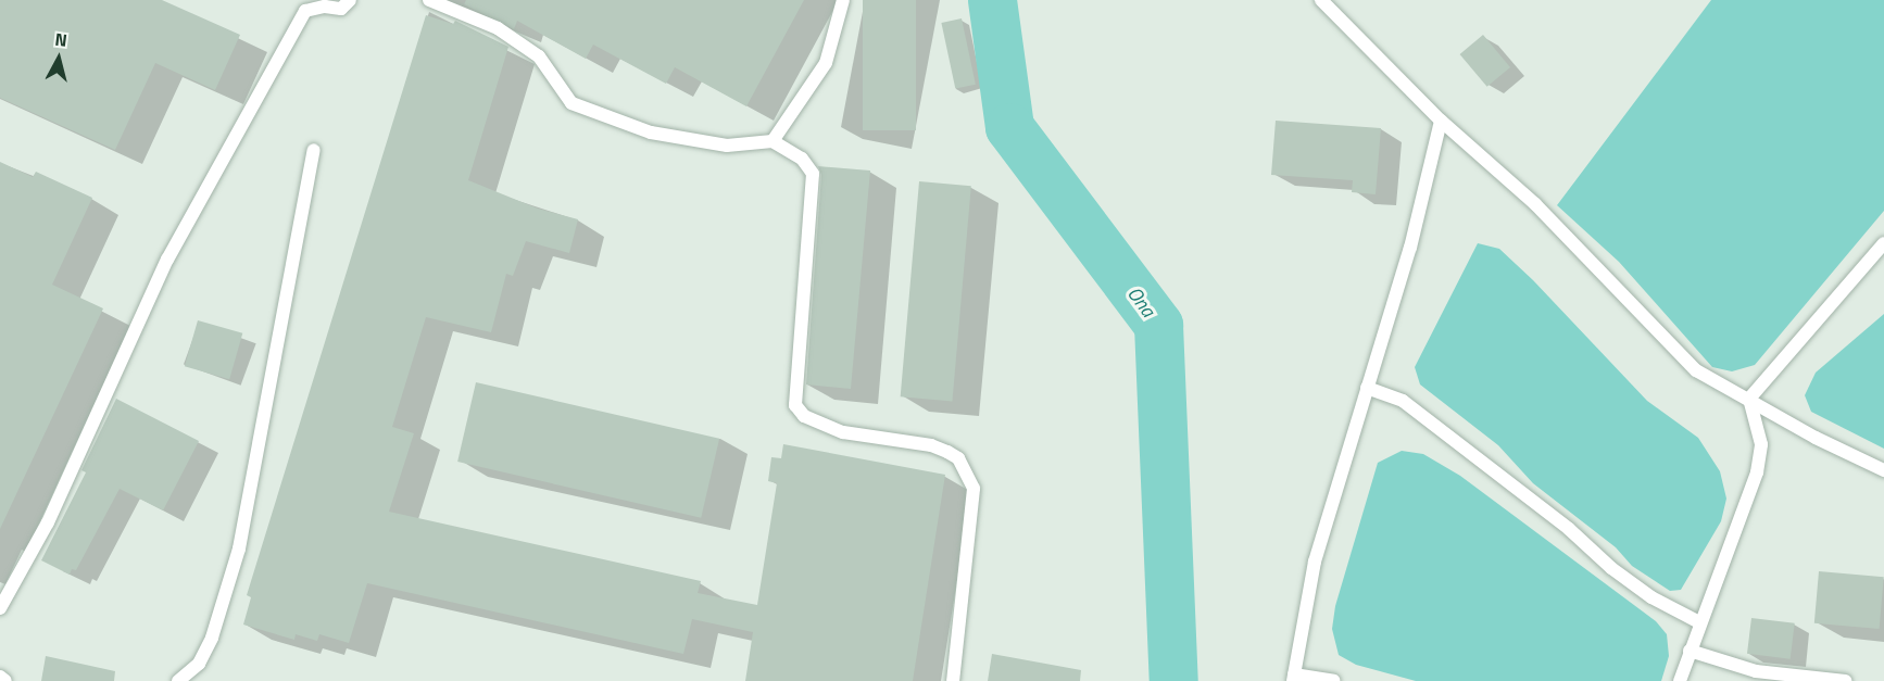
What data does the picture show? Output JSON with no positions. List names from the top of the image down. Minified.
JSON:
{"water":["Ona"],"north":"top"}
